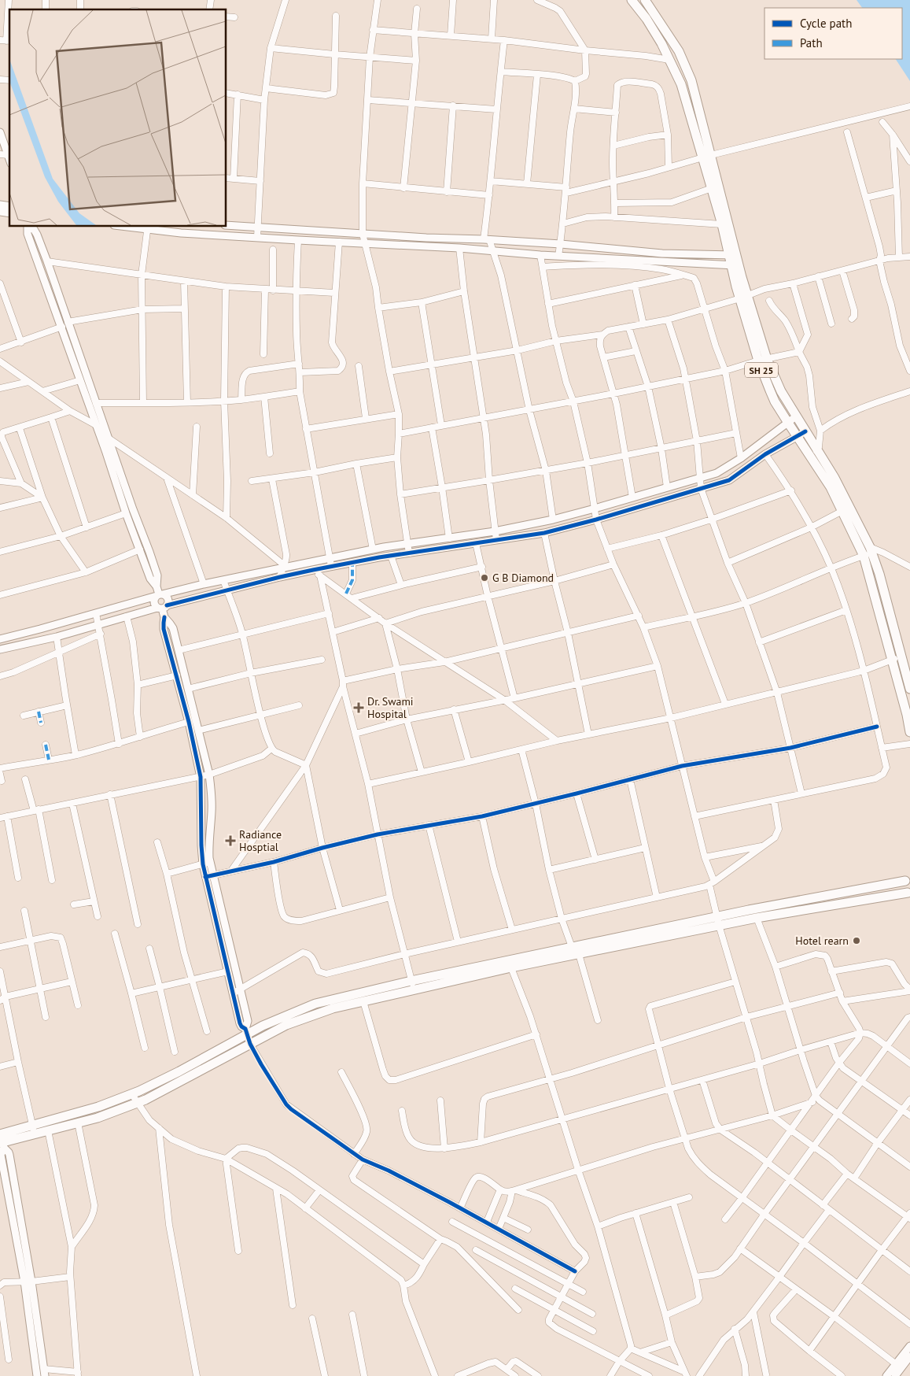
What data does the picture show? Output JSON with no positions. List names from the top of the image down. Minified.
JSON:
{"streets":{"main road":["SH 25"]},"places":{"other":["G B Diamond","Hotel rearn"],"health":["Dr. Swami Hospital","Radiance Hosptial"]},"legend":["Cycle path","Path"]}
